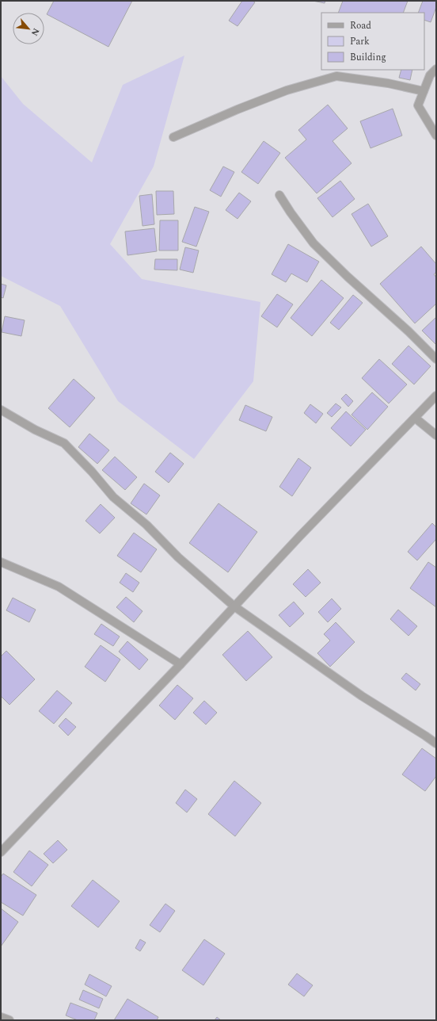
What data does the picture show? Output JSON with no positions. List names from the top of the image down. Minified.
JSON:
{"legend":["Road","Park","Building"],"north":"bottom right"}
